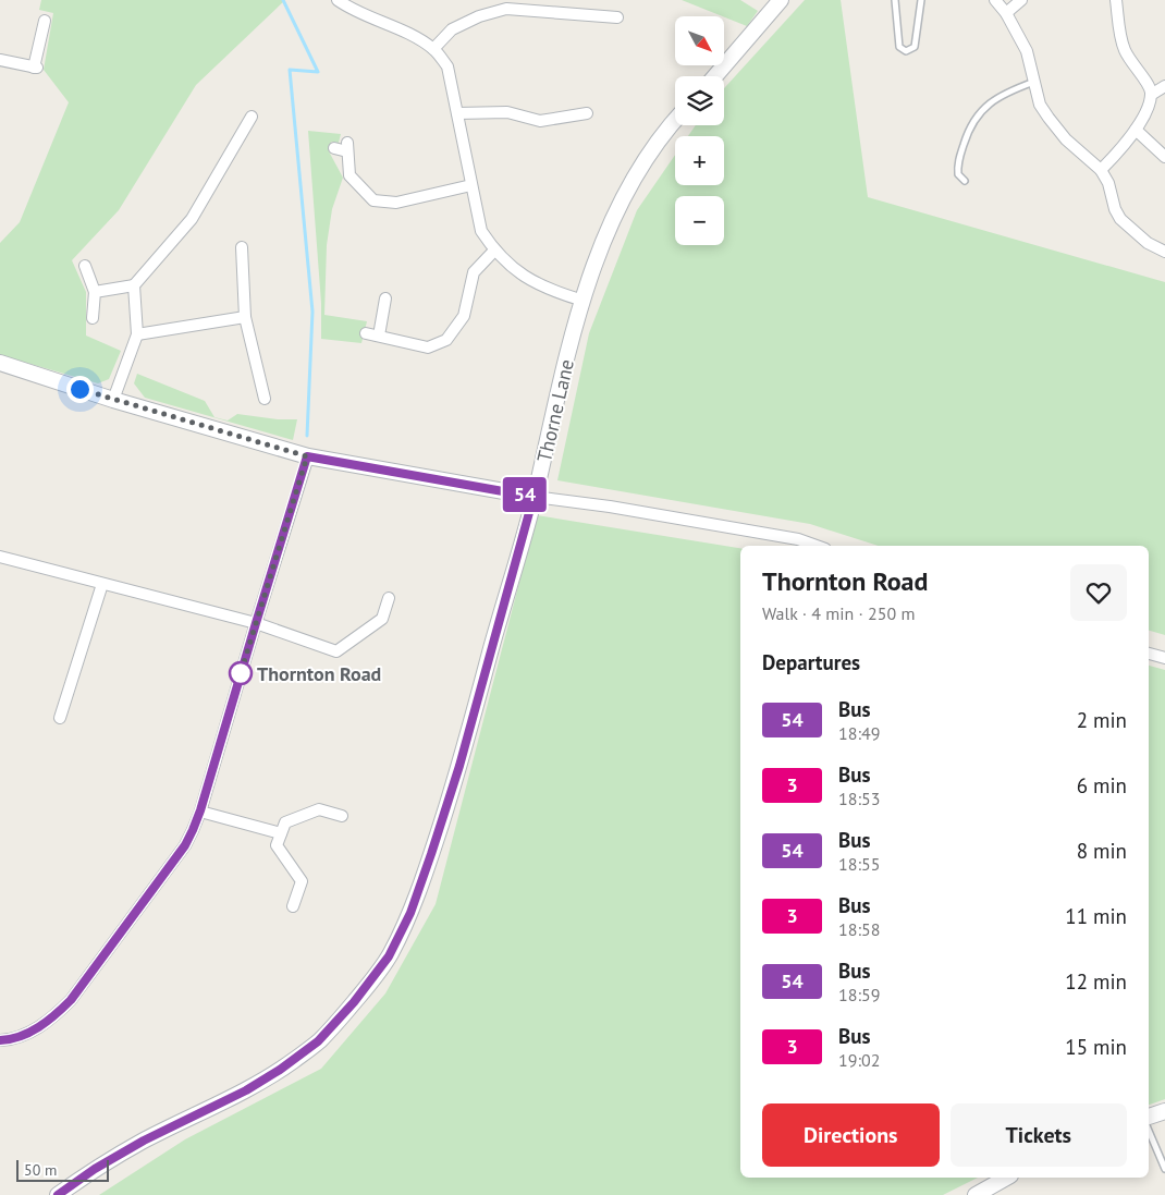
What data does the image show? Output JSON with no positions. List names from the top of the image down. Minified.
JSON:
{"streets":{"street":["Thorne Lane"]},"places":["Thornton Road"],"lines":["bus line 54"],"scale_bar":"50 m","north":"bottom right","page":{"on_map":"54","map_buttons":["+","−"],"heading":[["Thornton Road","Walk · 4 min · 250 m"],"Departures"],"list":[{"mark":"54","name":"Bus","note":"18:49","value":"2 min"},{"mark":"3","name":"Bus","note":"18:53","value":"6 min"},{"mark":"54","name":"Bus","note":"18:55","value":"8 min"},{"mark":"3","name":"Bus","note":"18:58","value":"11 min"},{"mark":"54","name":"Bus","note":"18:59","value":"12 min"},{"mark":"3","name":"Bus","note":"19:02","value":"15 min"}],"buttons":["Directions","Tickets"],"scale":"50 m"}}
